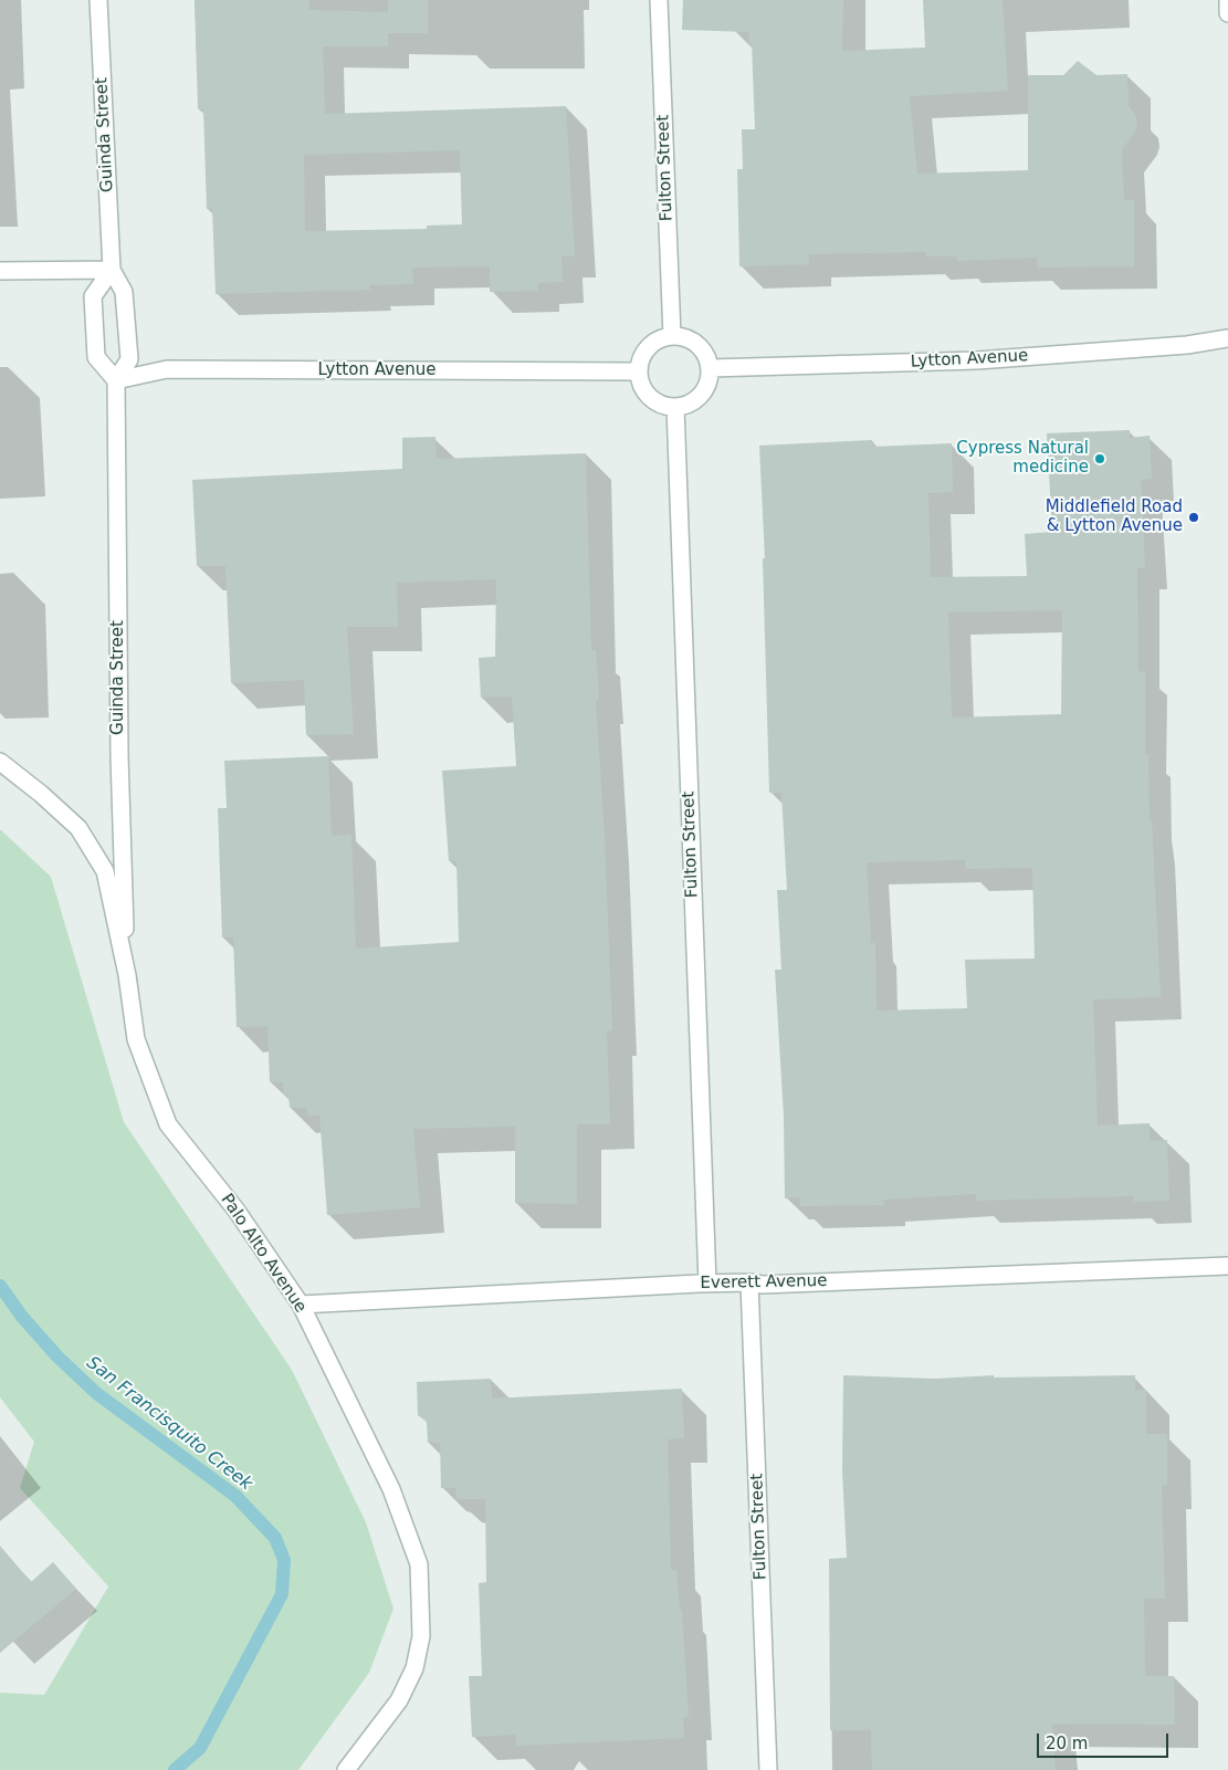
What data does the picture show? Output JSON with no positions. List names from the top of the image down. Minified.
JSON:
{"streets":{"street":["Guinda Street","Fulton Street","Lytton Avenue","Palo Alto Avenue","Everett Avenue"]},"crossings":[["Guinda Street","Lytton Avenue"],["Guinda Street","Palo Alto Avenue"],["Fulton Street","Lytton Avenue"],["Fulton Street","Everett Avenue"],["Palo Alto Avenue","Everett Avenue"]],"water":["San Francisquito Creek"],"places":["Cypress Natural medicine","Middlefield Road & Lytton Avenue"],"scale_bar":"20 m"}
